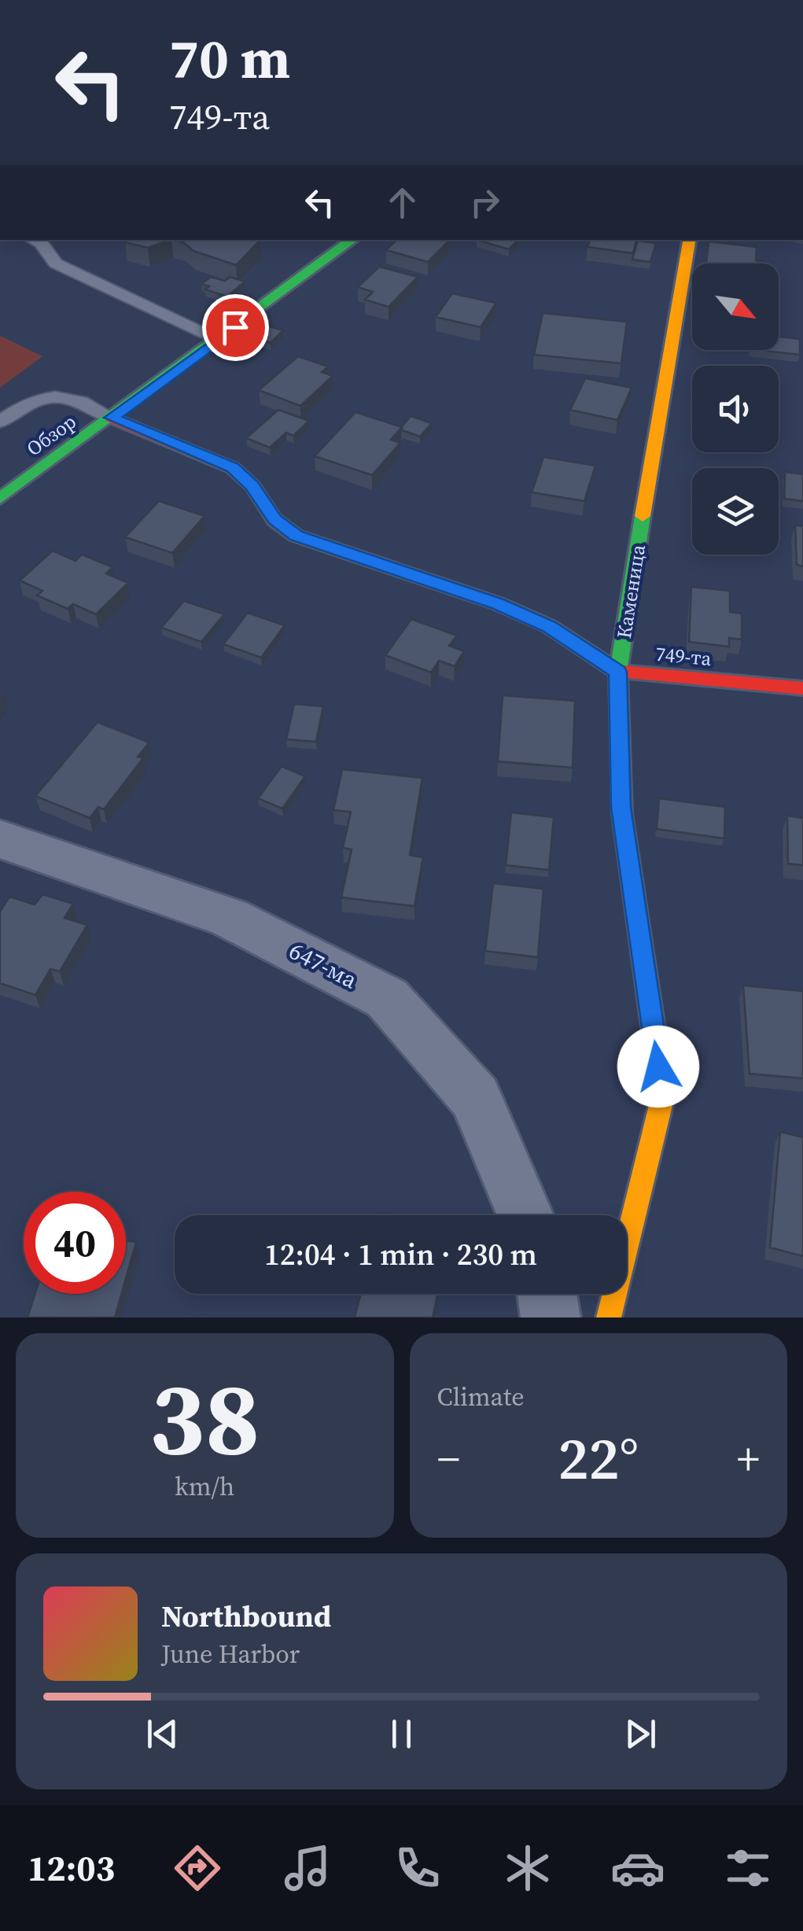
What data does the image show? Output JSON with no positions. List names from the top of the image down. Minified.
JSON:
{"streets":{"street":["Обзор","Каменица","749-та","647-ма"]},"crossings":[["Обзор","749-та"],["Каменица","749-та"]],"north":"bottom right","page":{"turn":["70 m","749-та"],"limit":"40","trip":"12:04 · 1 min · 230 m","tile":[["38","km/h"],"Climate"],"heat":["−","22°","+"],"song":["Northbound","June Harbor"],"tabs":"12:03"}}
